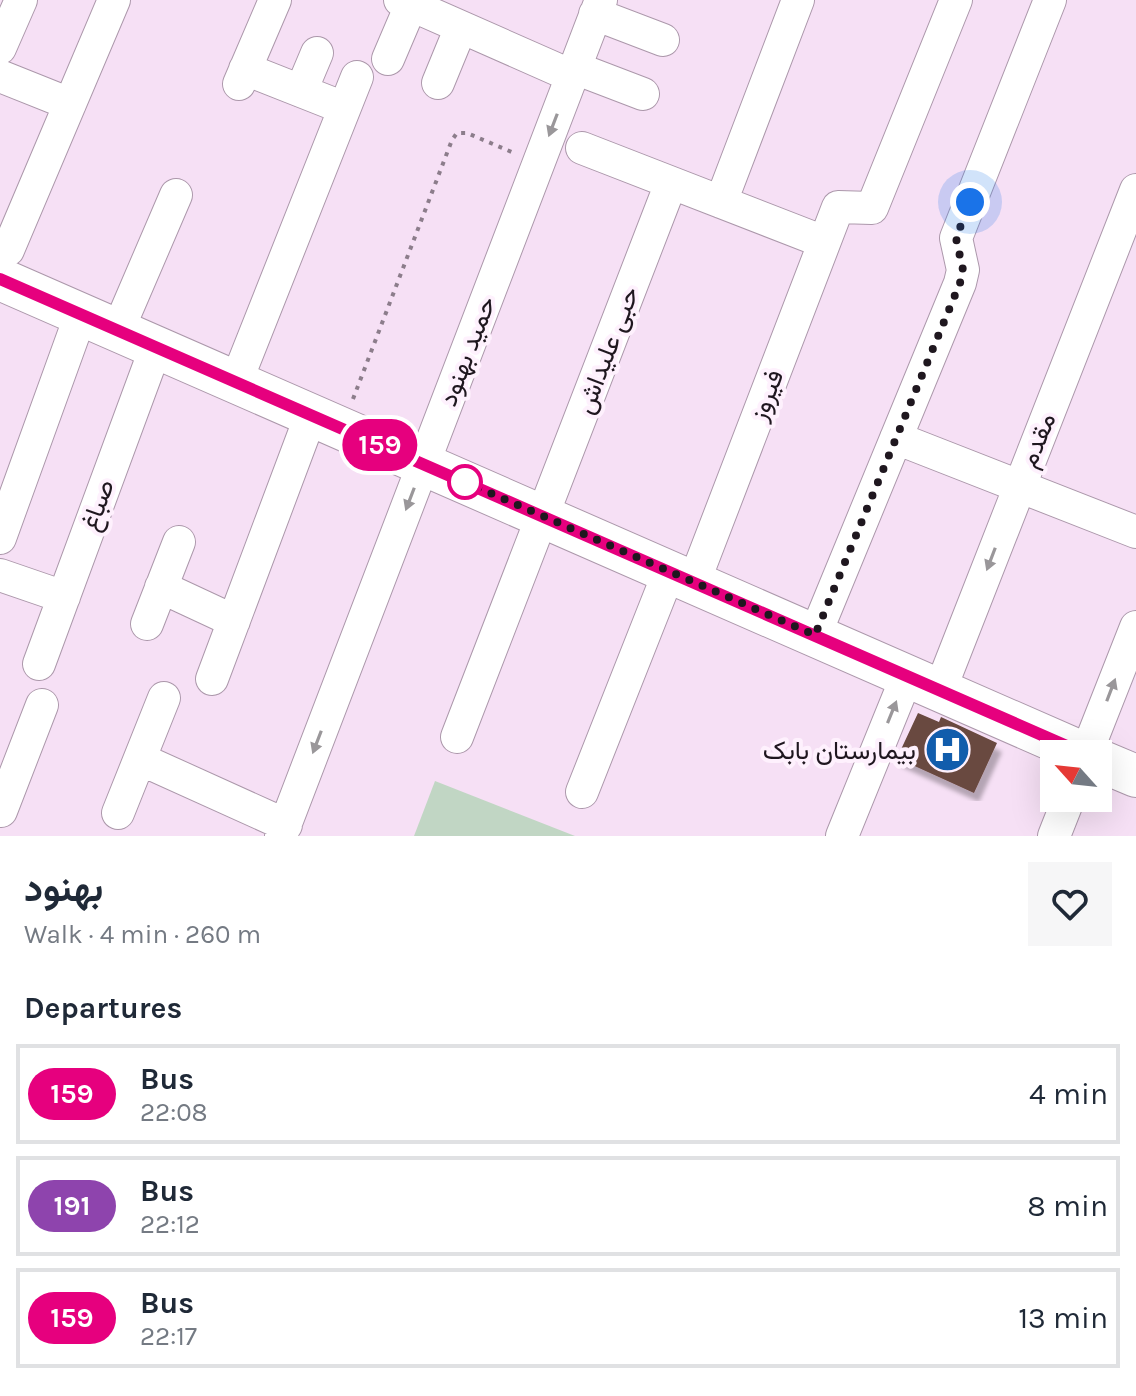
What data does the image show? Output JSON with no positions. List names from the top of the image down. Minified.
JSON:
{"streets":{"street":["حبی علیداش","حمید بهنود","فیروز","مقدم","صباغ"]},"places":{"hospital":["بیمارستان بابک"]},"lines":["bus line 159"],"north":"top left","page":{"on_map":"159","heading":[["بهنود","Walk · 4 min · 260 m"],"Departures"],"list":[{"mark":"159","name":"Bus","note":"22:08","value":"4 min"},{"mark":"191","name":"Bus","note":"22:12","value":"8 min"},{"mark":"159","name":"Bus","note":"22:17","value":"13 min"}]}}
